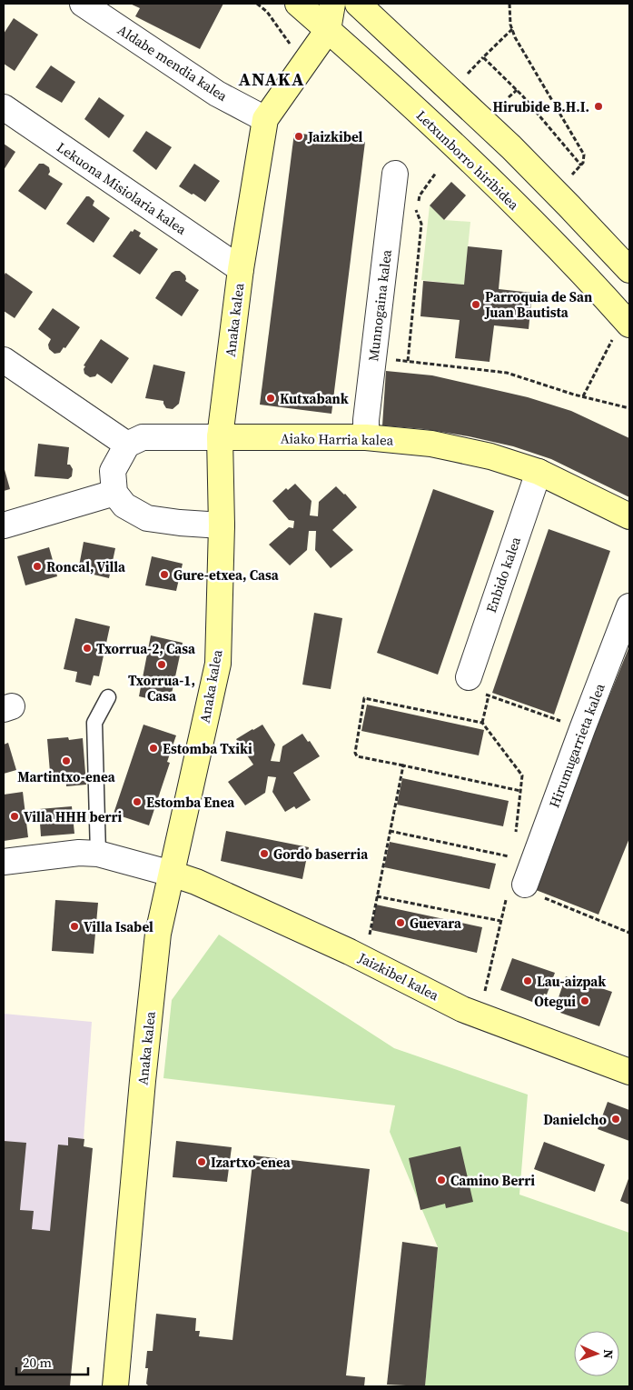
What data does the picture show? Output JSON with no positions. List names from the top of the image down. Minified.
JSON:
{"streets":{"street":["Aldabe mendia kalea","Letxunborro hiribidea","Lekuona Misiolaria kalea","Munnogaina kalea","Anaka kalea","Aiako Harria kalea","Enbido kalea","Hirumugarrieta kalea","Jaizkibel kalea"]},"crossings":[["Aldabe mendia kalea","Anaka kalea"],["Letxunborro hiribidea","Anaka kalea"],["Lekuona Misiolaria kalea","Anaka kalea"],["Munnogaina kalea","Aiako Harria kalea"],["Anaka kalea","Aiako Harria kalea"],["Anaka kalea","Jaizkibel kalea"],["Aiako Harria kalea","Enbido kalea"]],"districts":["ANAKA"],"places":["Hirubide B.H.I.","Jaizkibel","Parroquia de San Juan Bautista","Kutxabank","Roncal, Villa","Gure-etxea, Casa","Txorrua-2, Casa","Txorrua-1, Casa","Estomba Txiki","Martintxo-enea","Estomba Enea","Villa HHH berri","Gordo baserria","Guevara","Villa Isabel","Lau-aizpak","Otegui","Danielcho","Izartxo-enea","Camino Berri"],"scale_bar":"20 m","north":"right"}
